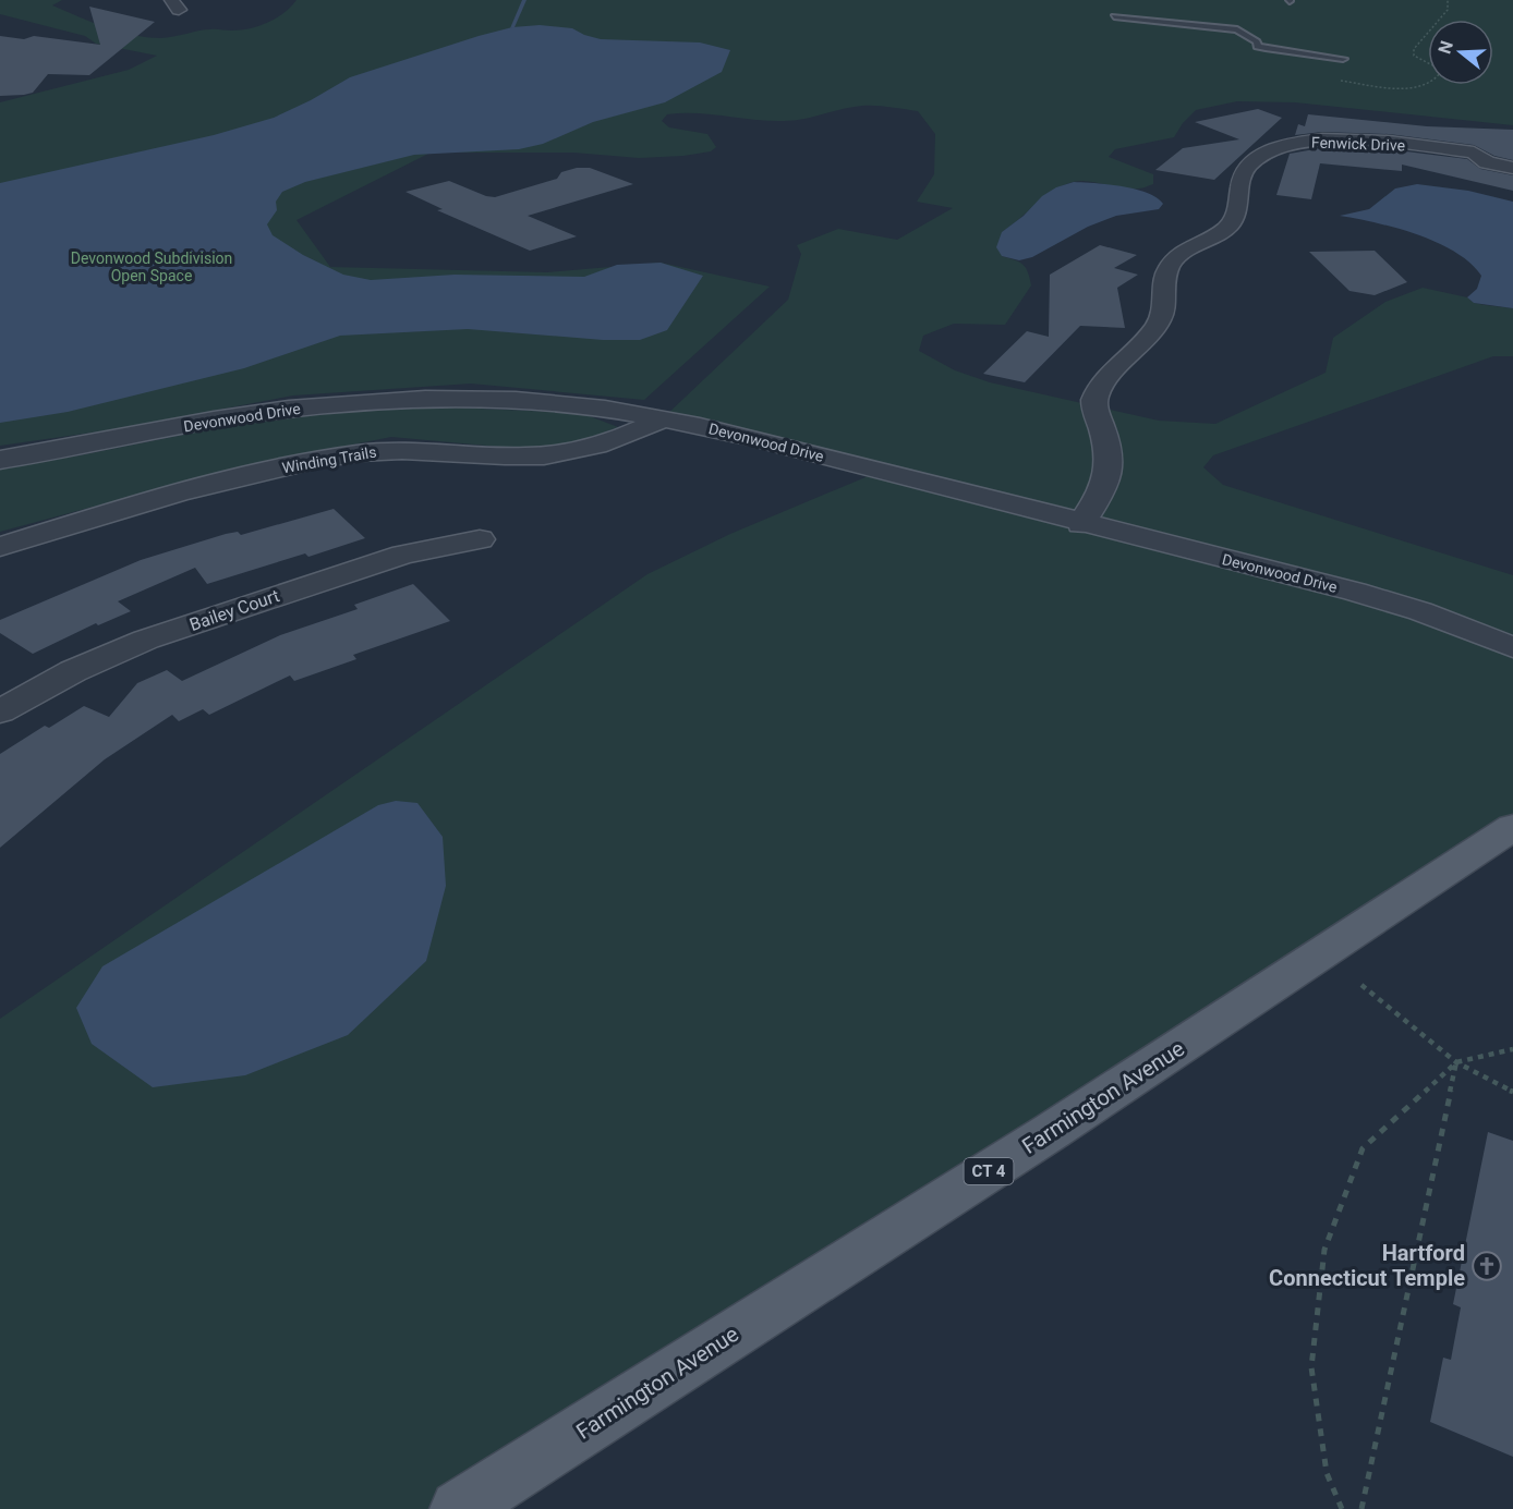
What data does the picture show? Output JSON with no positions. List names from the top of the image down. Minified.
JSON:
{"streets":{"main road":["Farmington Avenue","CT 4"],"street":["Fenwick Drive","Devonwood Drive","Winding Trails","Bailey Court"]},"crossings":[["Fenwick Drive","Devonwood Drive"],["Devonwood Drive","Winding Trails"]],"parks":["Devonwood Subdivision Open Space"],"places":{"church":["Hartford Connecticut Temple"]},"north":"left"}
